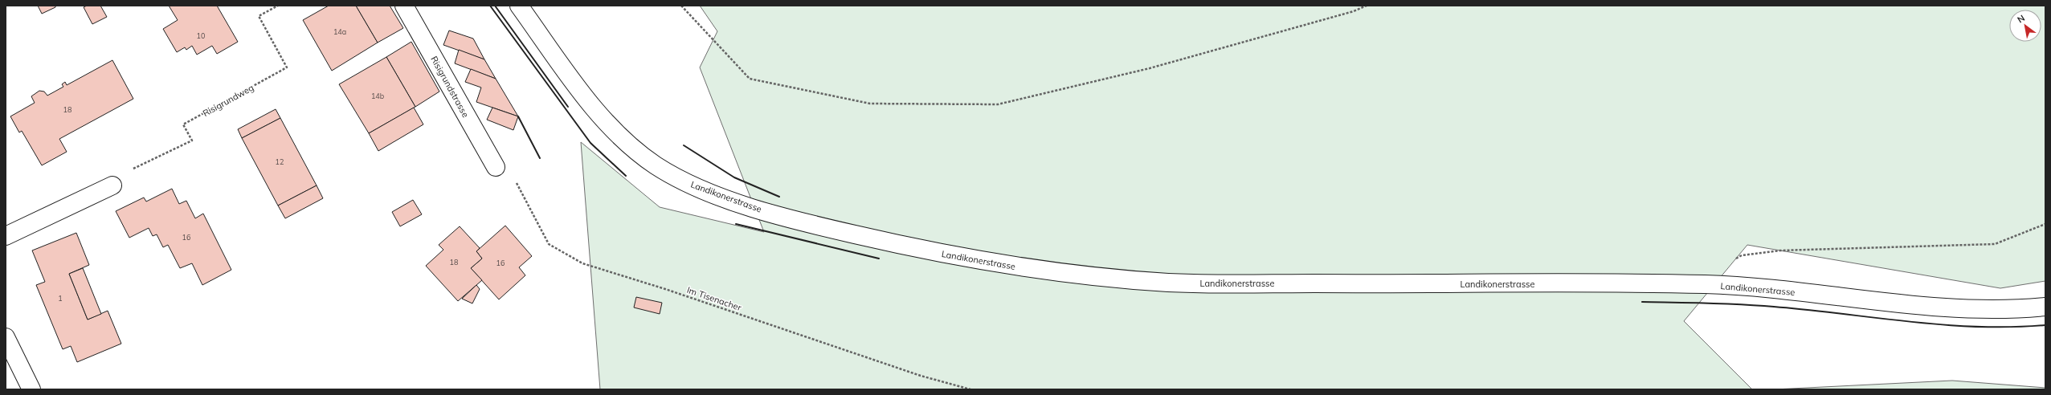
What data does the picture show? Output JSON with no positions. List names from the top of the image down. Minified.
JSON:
{"streets":{"street":["Risigrundstrasse","Landikonerstrasse"],"path":["Risigrundweg","Im Tisenacher"]},"crossings":[["Risigrundstrasse","Im Tisenacher"]],"house_numbers":["14a","10","14b","18","12","16","18","16","1"],"north":"top left"}
